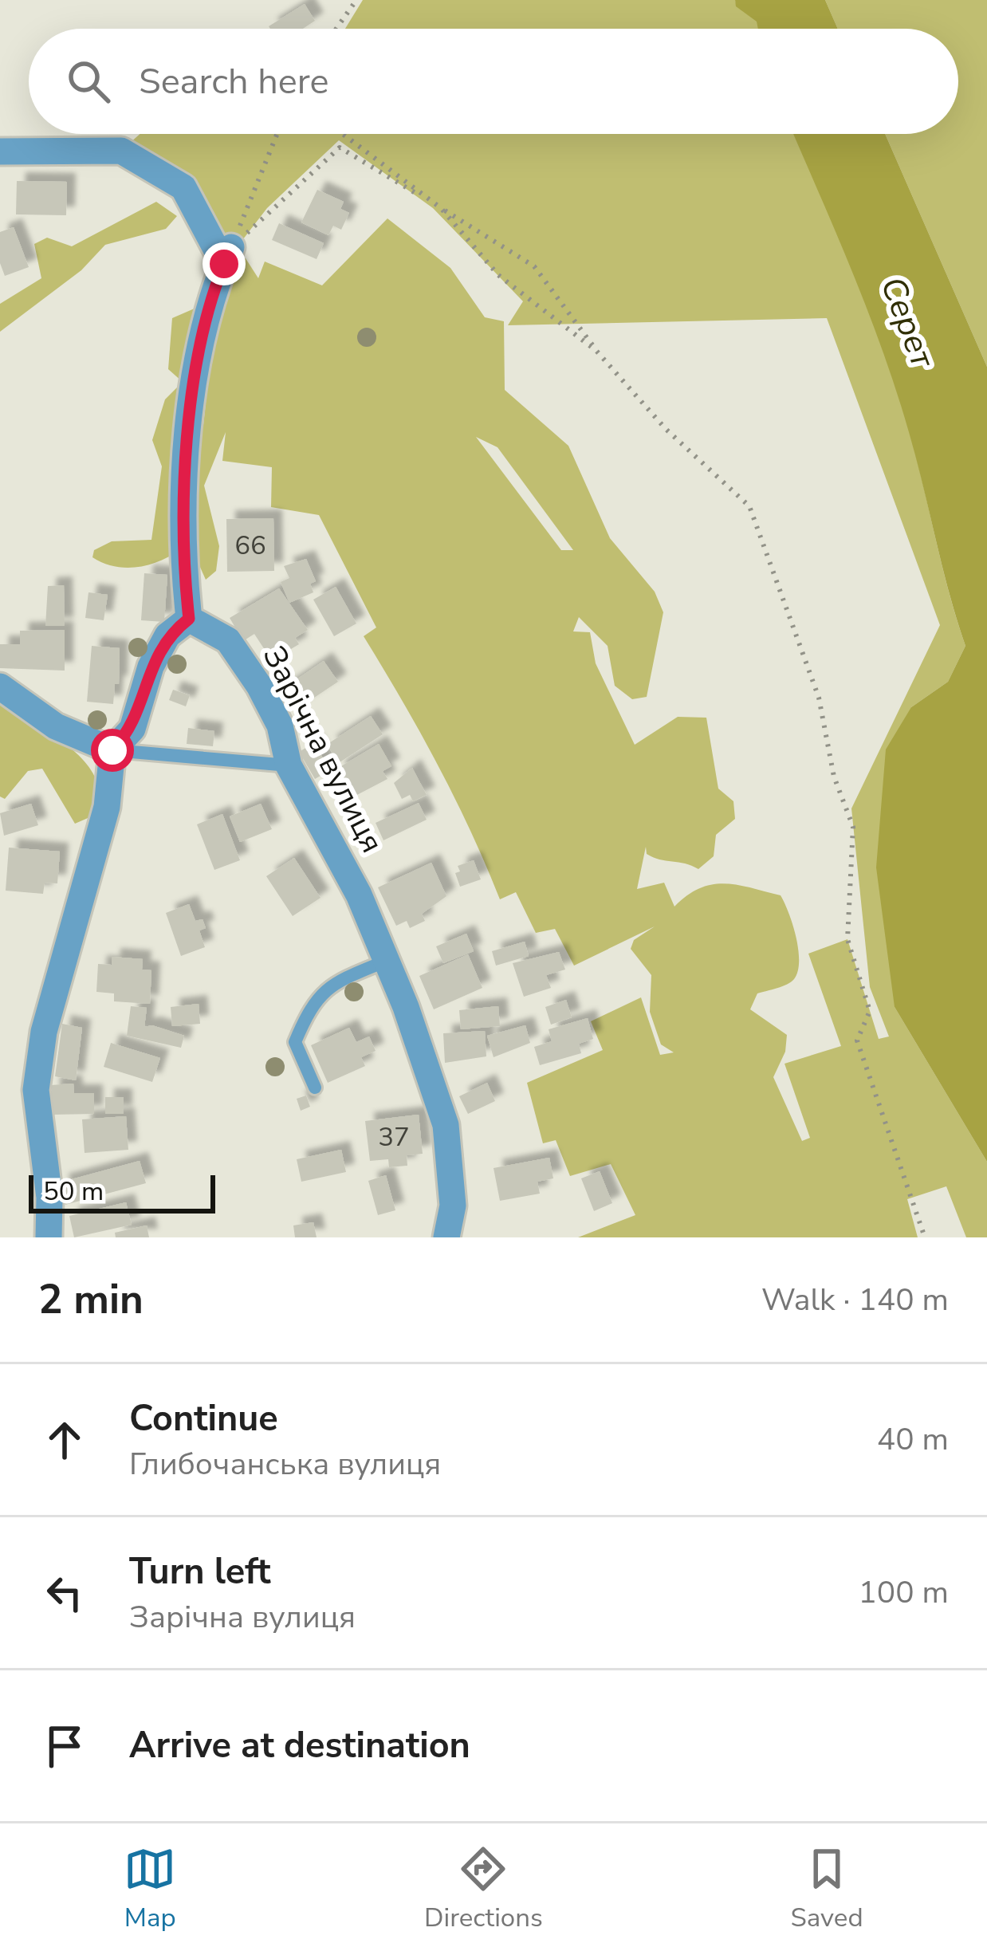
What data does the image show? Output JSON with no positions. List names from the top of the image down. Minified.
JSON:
{"streets":{"street":["Зарічна вулиця"]},"water":["Серет"],"house_numbers":["66","37"],"scale_bar":"50 m","page":{"search":"Search here","scale":"50 m","heading":["2 min","Walk · 140 m"],"list":[["Continue","Глибочанська вулиця","40 m"],["Turn left","Зарічна вулиця","100 m"],"Arrive at destination"],"nav":["Map","Directions","Saved"]}}
